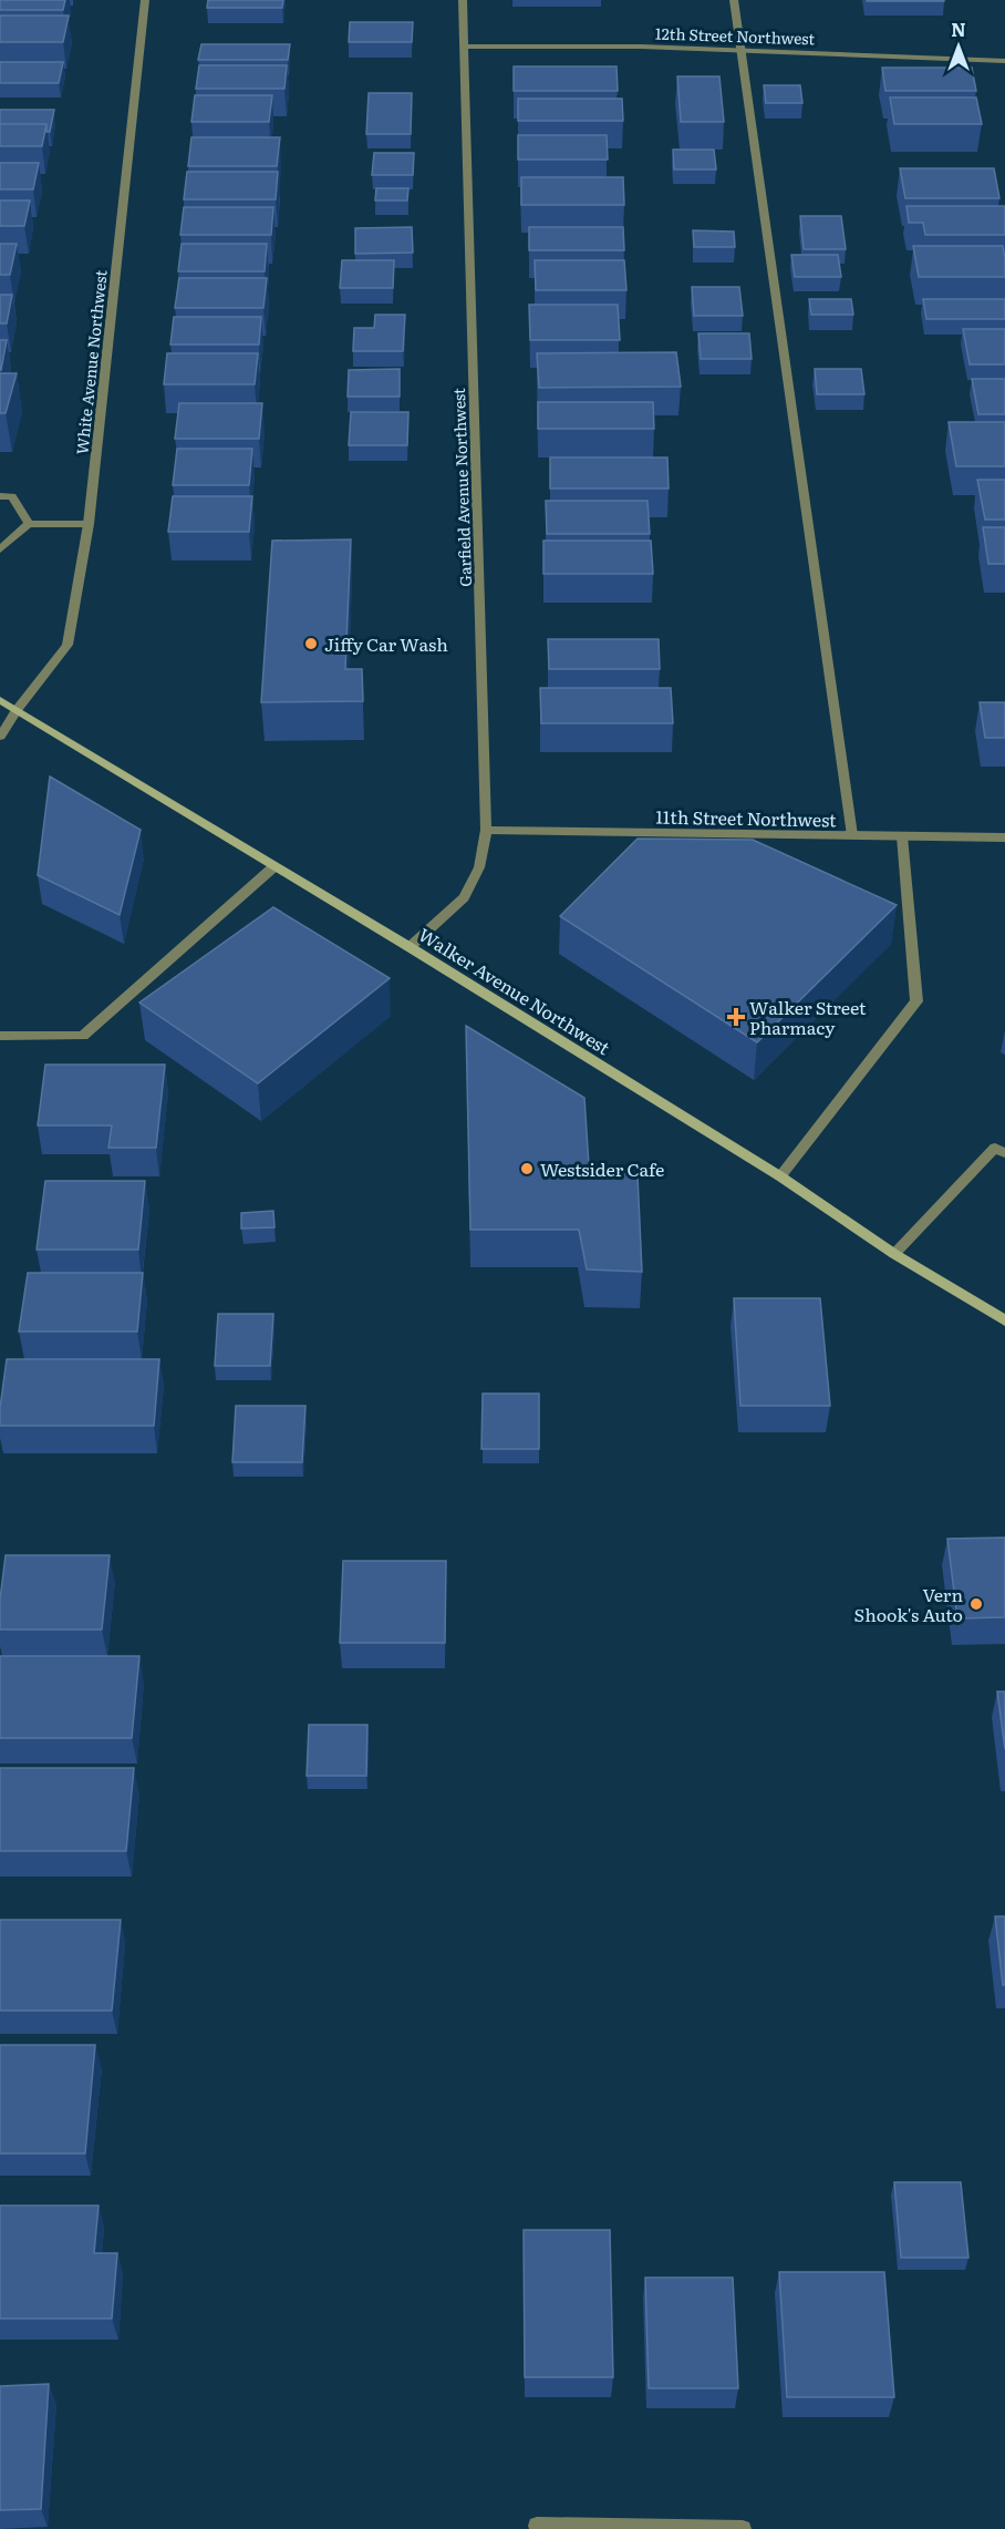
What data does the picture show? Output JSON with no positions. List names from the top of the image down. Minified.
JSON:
{"streets":{"main road":["Walker Avenue Northwest"],"street":["12th Street Northwest","White Avenue Northwest","Garfield Avenue Northwest","11th Street Northwest"]},"crossings":[["12th Street Northwest","Garfield Avenue Northwest"],["White Avenue Northwest","Walker Avenue Northwest"],["Garfield Avenue Northwest","11th Street Northwest"],["Garfield Avenue Northwest","Walker Avenue Northwest"]],"places":{"other":["Jiffy Car Wash","Westsider Cafe","Vern Shook's Auto"],"health":["Walker Street Pharmacy"]},"north":"top"}
